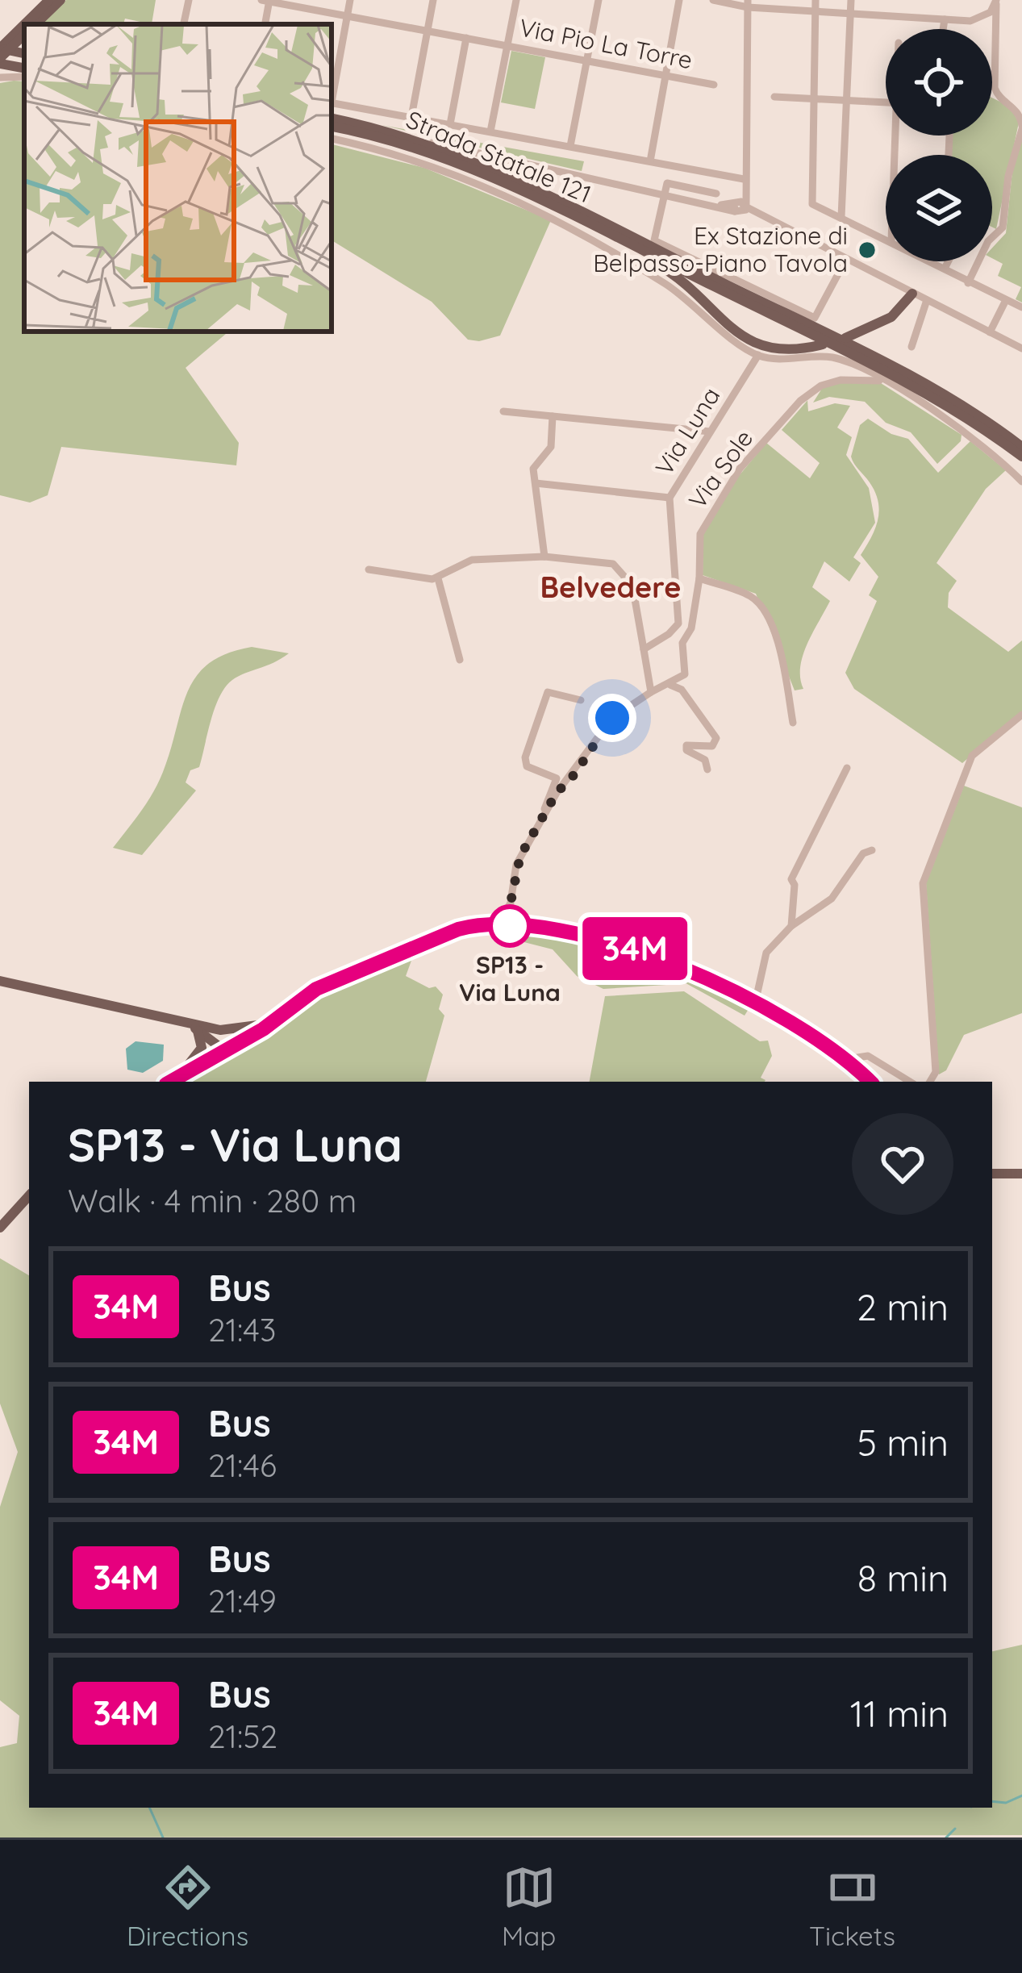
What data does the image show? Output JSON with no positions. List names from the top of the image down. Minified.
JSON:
{"streets":{"main road":["Strada Statale 121"],"street":["Via Pio La Torre","Via Luna","Via Sole"]},"districts":["Belvedere"],"places":["Ex Stazione di Belpasso-Piano Tavola","SP13 - Via Luna"],"lines":["bus line 34M"],"page":{"on_map":"34M","heading":["SP13 - Via Luna","Walk · 4 min · 280 m"],"list":[{"mark":"34M","name":"Bus","note":"21:43","value":"2 min"},{"mark":"34M","name":"Bus","note":"21:46","value":"5 min"},{"mark":"34M","name":"Bus","note":"21:49","value":"8 min"},{"mark":"34M","name":"Bus","note":"21:52","value":"11 min"}],"tabs":["Directions","Map","Tickets"]}}
